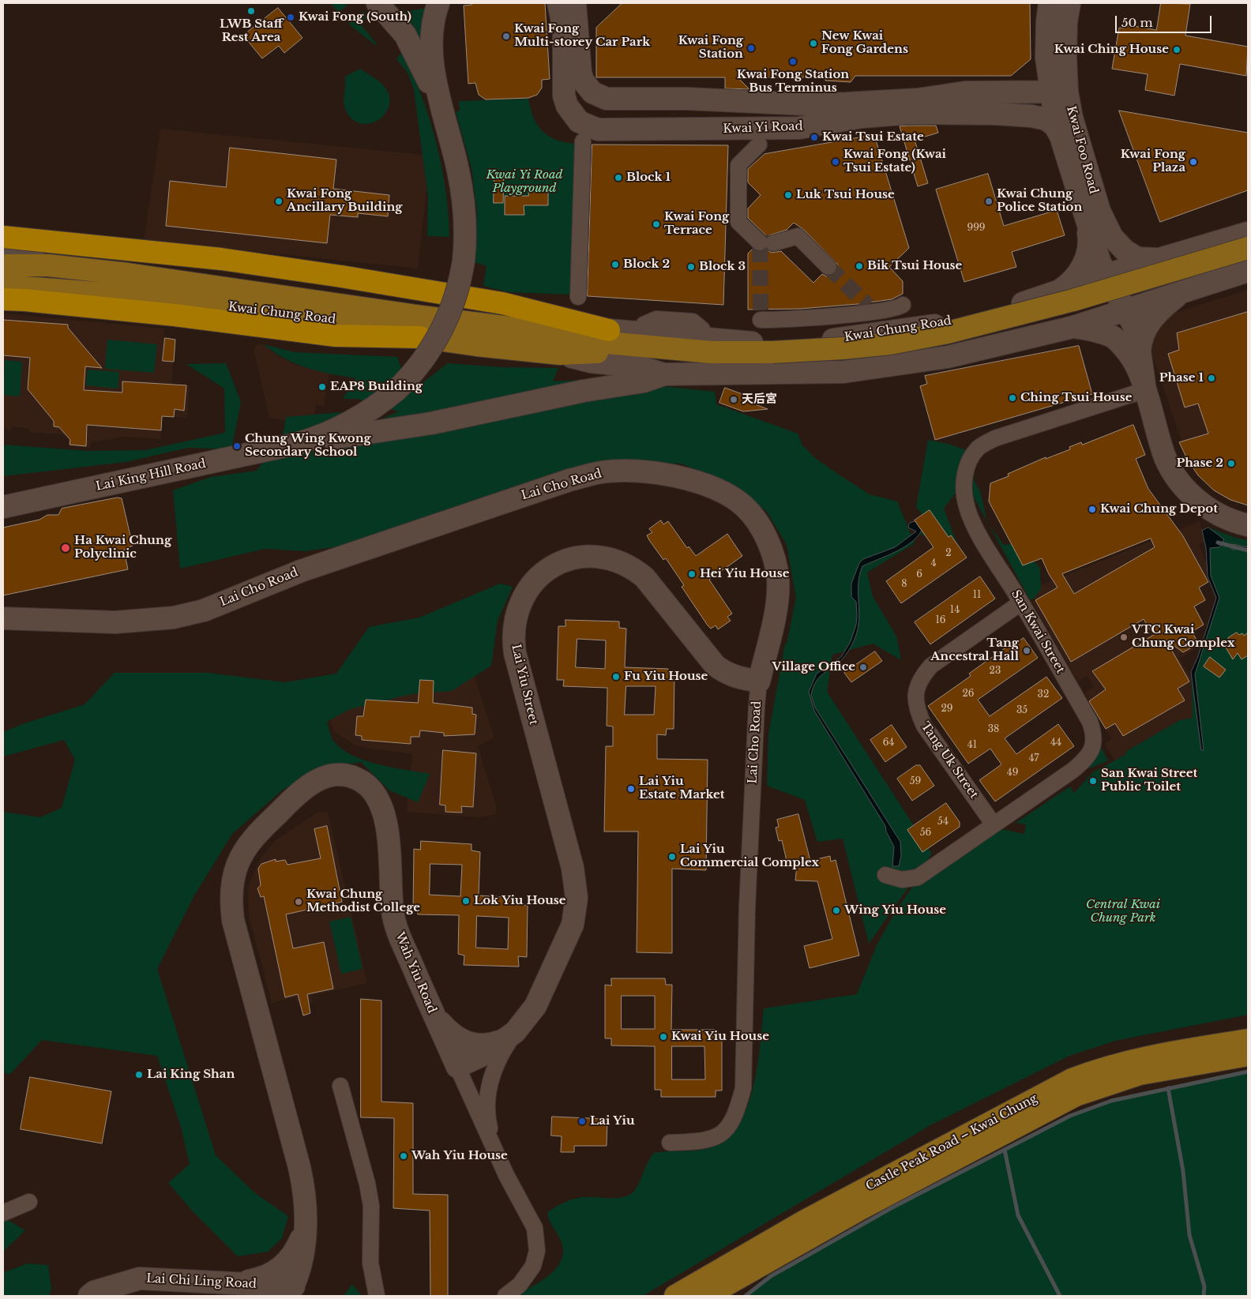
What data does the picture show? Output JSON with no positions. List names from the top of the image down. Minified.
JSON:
{"streets":{"main road":["Kwai Chung Road","Castle Peak Road – Kwai Chung"],"street":["Kwai Yi Road","Kwai Foo Road","Lai King Hill Road","Lai Cho Road","San Kwai Street","Lai Yiu Street","Tang Uk Street","Wah Yiu Road","Lai Chi Ling Road"]},"crossings":[["Kwai Yi Road","Kwai Foo Road"],["Kwai Foo Road","Kwai Chung Road"],["Lai Cho Road","Lai Yiu Street"],["San Kwai Street","Tang Uk Street"],["Lai Yiu Street","Wah Yiu Road"],["Wah Yiu Road","Lai Chi Ling Road"]],"parks":["Kwai Yi Road Playground","Central Kwai Chung Park"],"places":["LWB Staff Rest Area","Kwai Fong (South)","Kwai Fong Multi-storey Car Park","New Kwai Fong Gardens","Kwai Fong Station","Kwai Ching House","Kwai Fong Station Bus Terminus","Kwai Tsui Estate","Kwai Fong (Kwai Tsui Estate)","Kwai Fong Plaza","Block 1","Luk Tsui House","Kwai Fong Ancillary Building","Kwai Chung Police Station","Kwai Fong Terrace","Block 2","Bik Tsui House","Block 3","Phase 1","EAP8 Building","Ching Tsui House","天后宮","Chung Wing Kwong Secondary School","Phase 2","Kwai Chung Depot","Ha Kwai Chung Polyclinic","Hei Yiu House","VTC Kwai Chung Complex","Tang Ancestral Hall","Village Office","Fu Yiu House","San Kwai Street Public Toilet","Lai Yiu Estate Market","Lai Yiu Commercial Complex","Lok Yiu House","Kwai Chung Methodist College","Wing Yiu House","Kwai Yiu House","Lai King Shan","Lai Yiu","Wah Yiu House"],"house_numbers":["999","2","4","6","8","11","14","16","23","26","32","29","35","38","64","44","41","47","49","59","54","56"],"scale_bar":"50 m"}
